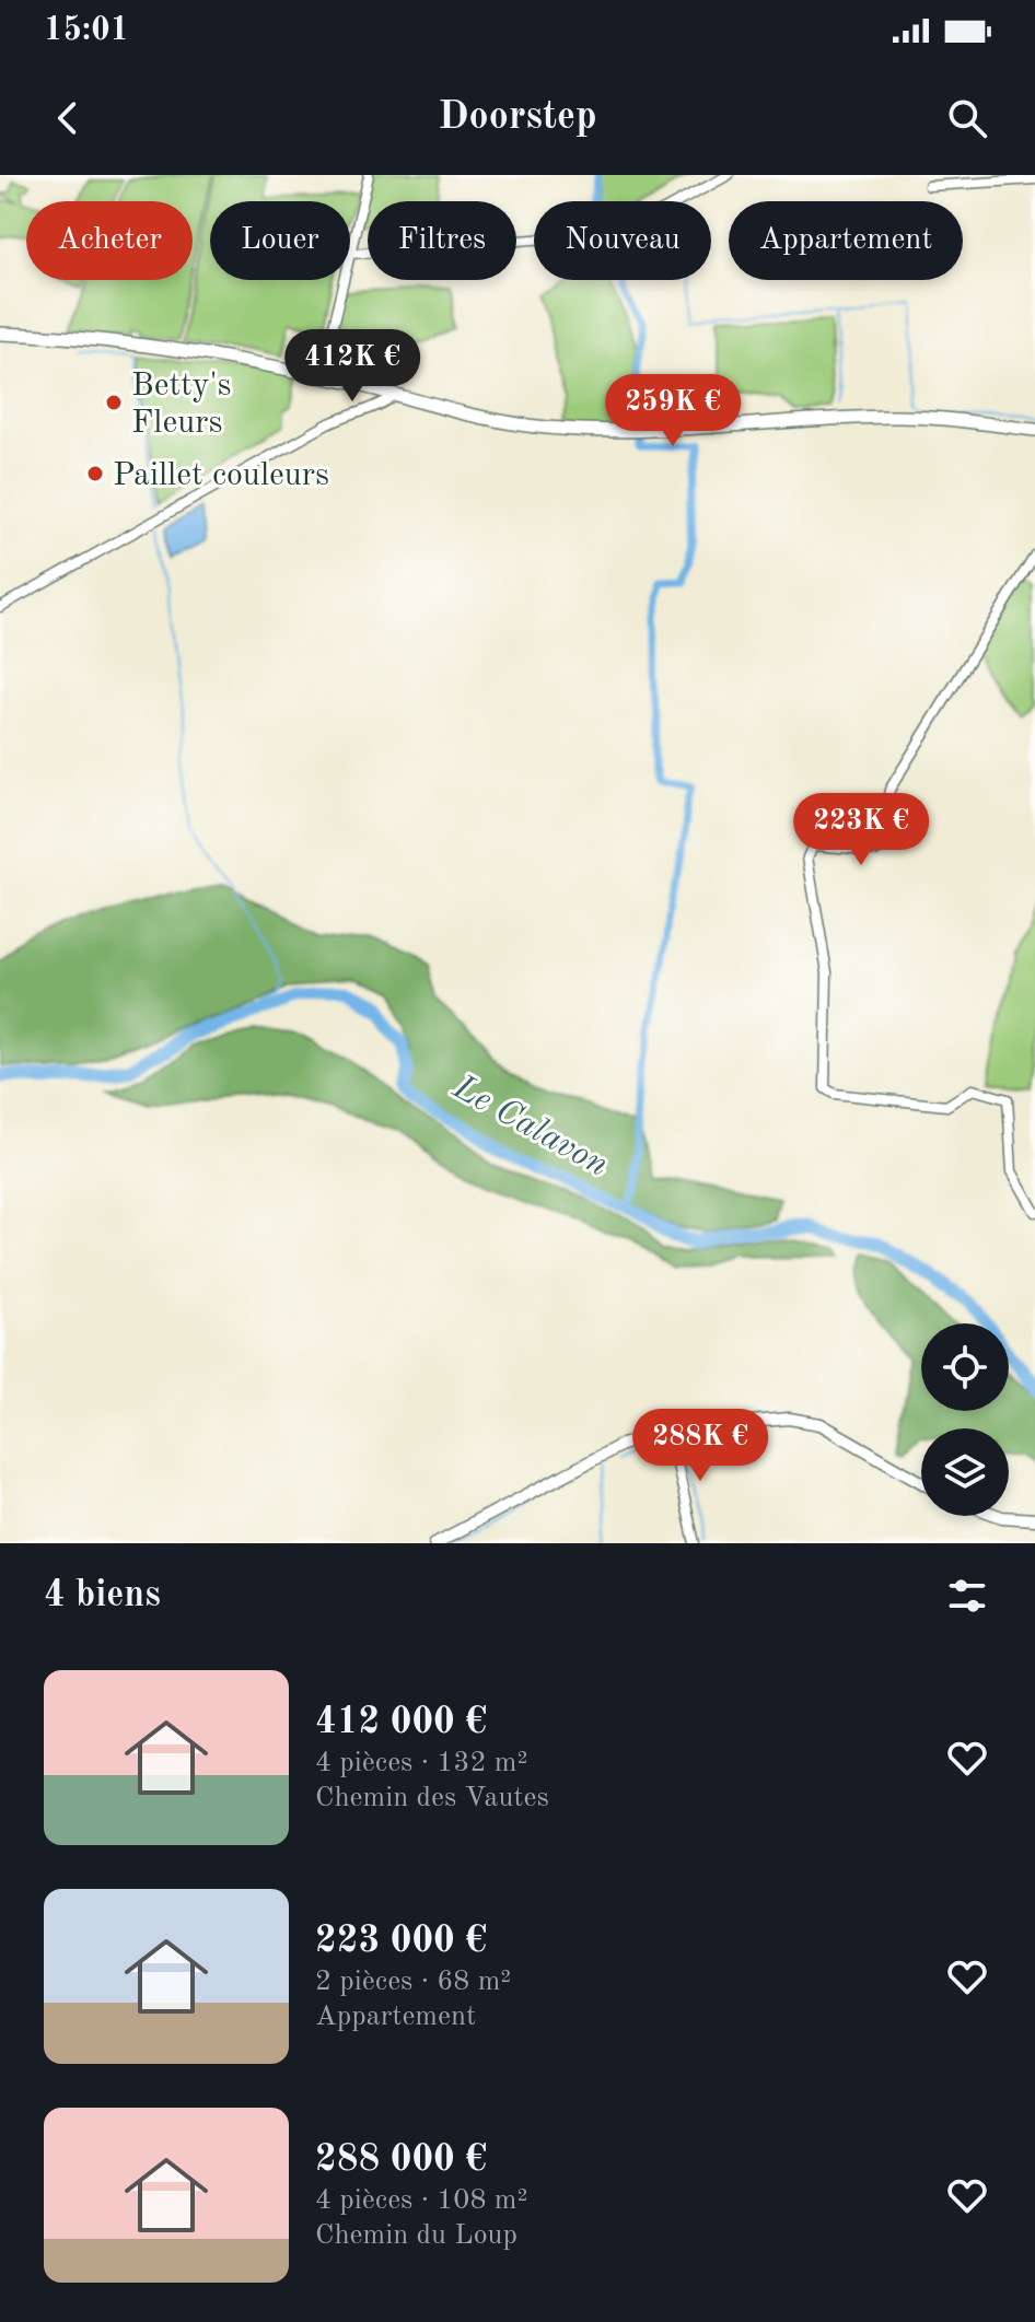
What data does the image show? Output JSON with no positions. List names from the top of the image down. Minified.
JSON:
{"water":["Le Calavon"],"places":["Betty's Fleurs","Paillet couleurs"],"page":{"status":"15:01","header":"Doorstep","chip":["Acheter","Louer","Filtres","Nouveau","Appartement"],"price":["412K €","259K €","223K €","288K €"],"heading":"4 biens","list":[{"name":"412 000 €","note":"4 pièces · 132 m² · Chemin des Vautes"},{"name":"223 000 €","note":"2 pièces · 68 m² · Appartement"},{"name":"288 000 €","note":"4 pièces · 108 m² · Chemin du Loup"}]}}
